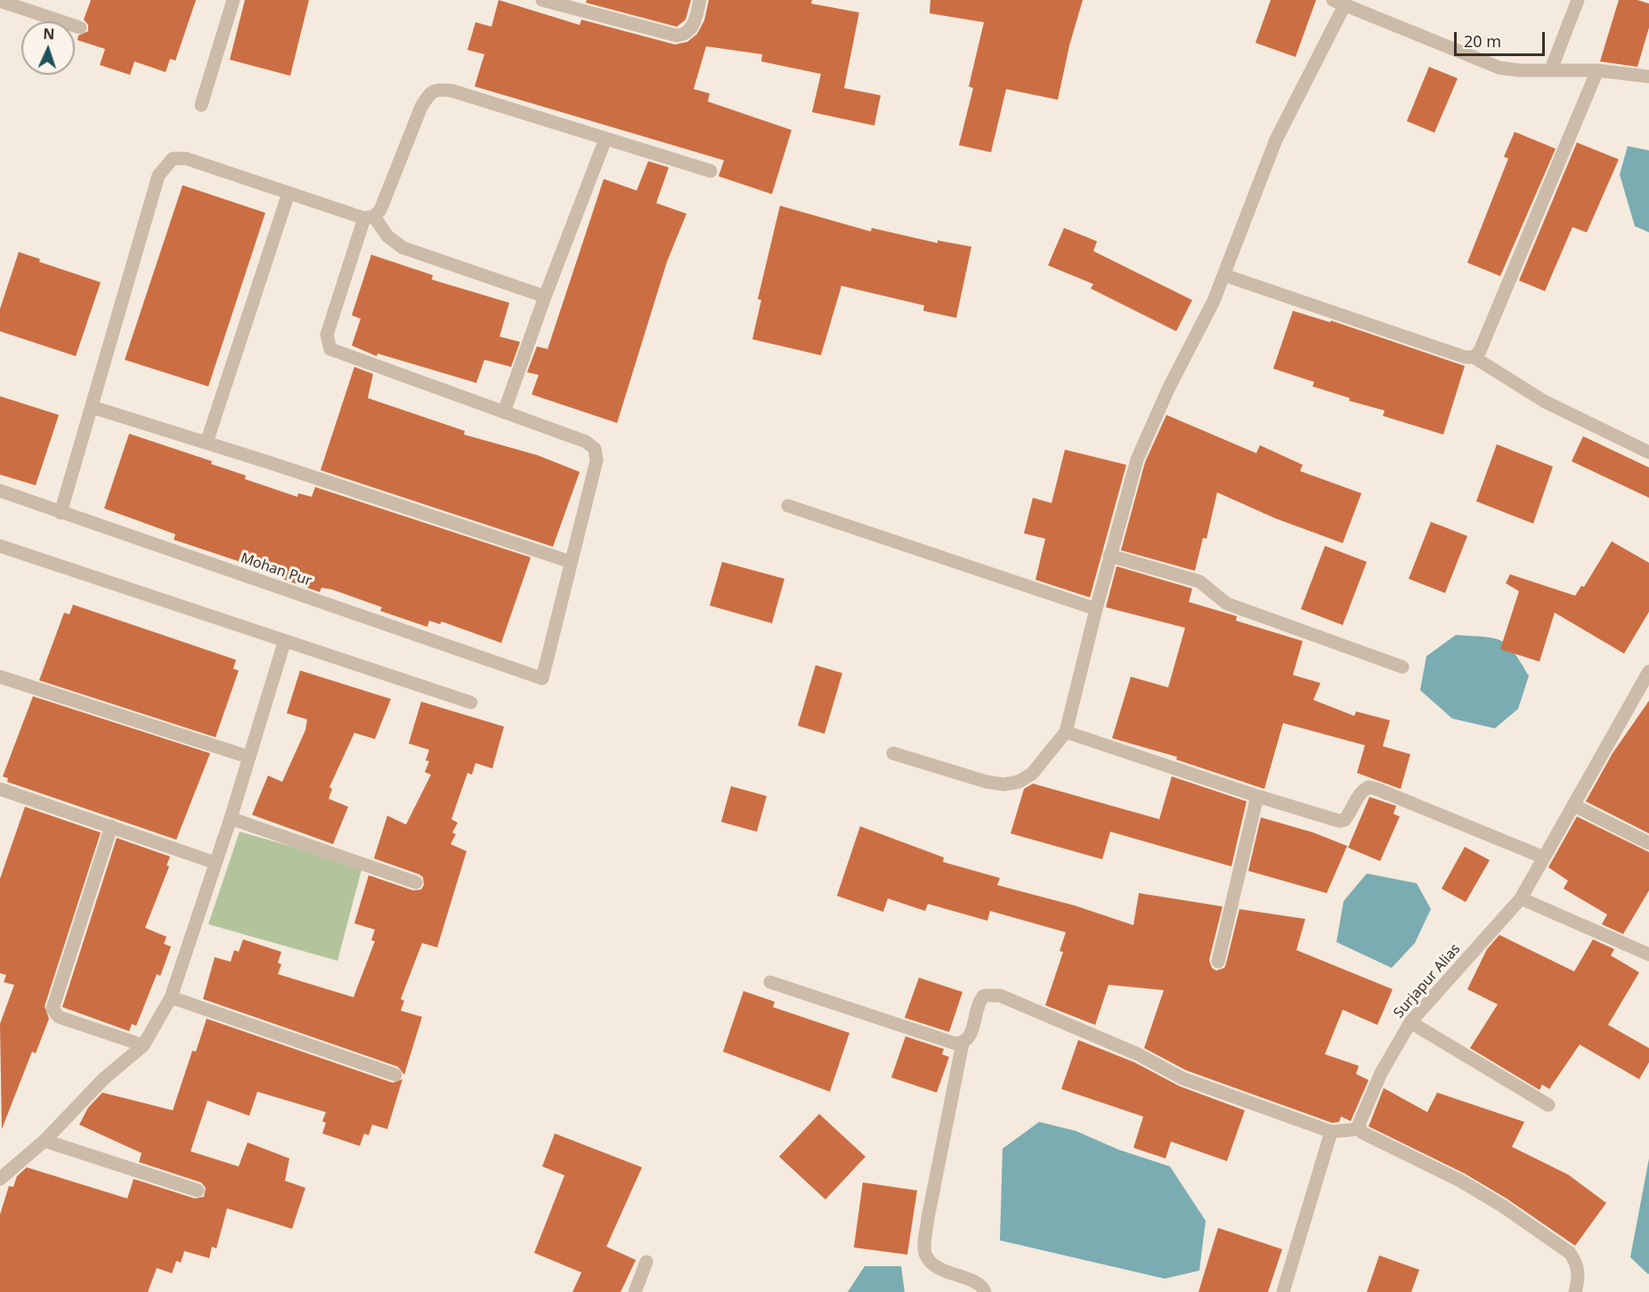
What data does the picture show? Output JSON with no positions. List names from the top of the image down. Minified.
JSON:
{"streets":{"street":["Mohan Pur","Surjapur Alias"]},"scale_bar":"20 m","north":"top"}
